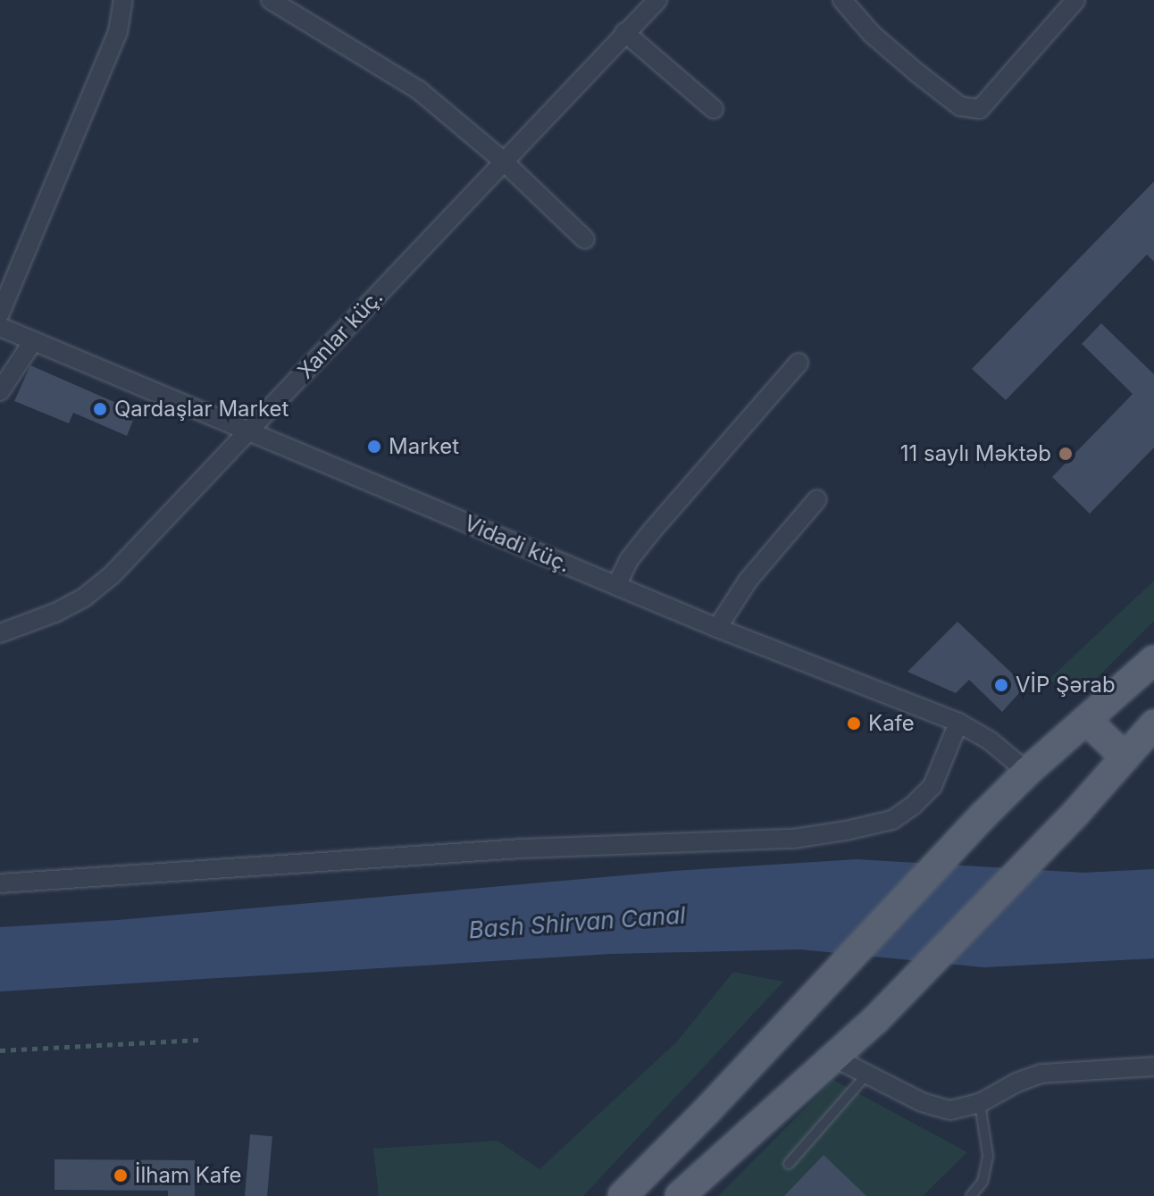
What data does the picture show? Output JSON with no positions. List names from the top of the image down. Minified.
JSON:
{"streets":{"street":["Xanlar küç.","Vidadi küç."]},"crossings":[["Xanlar küç.","Vidadi küç."]],"water":["Bash Shirvan Canal"],"places":["Qardaşlar Market","Market","11 saylı Məktəb","VİP Şərab","Kafe","İlham Kafe"]}
